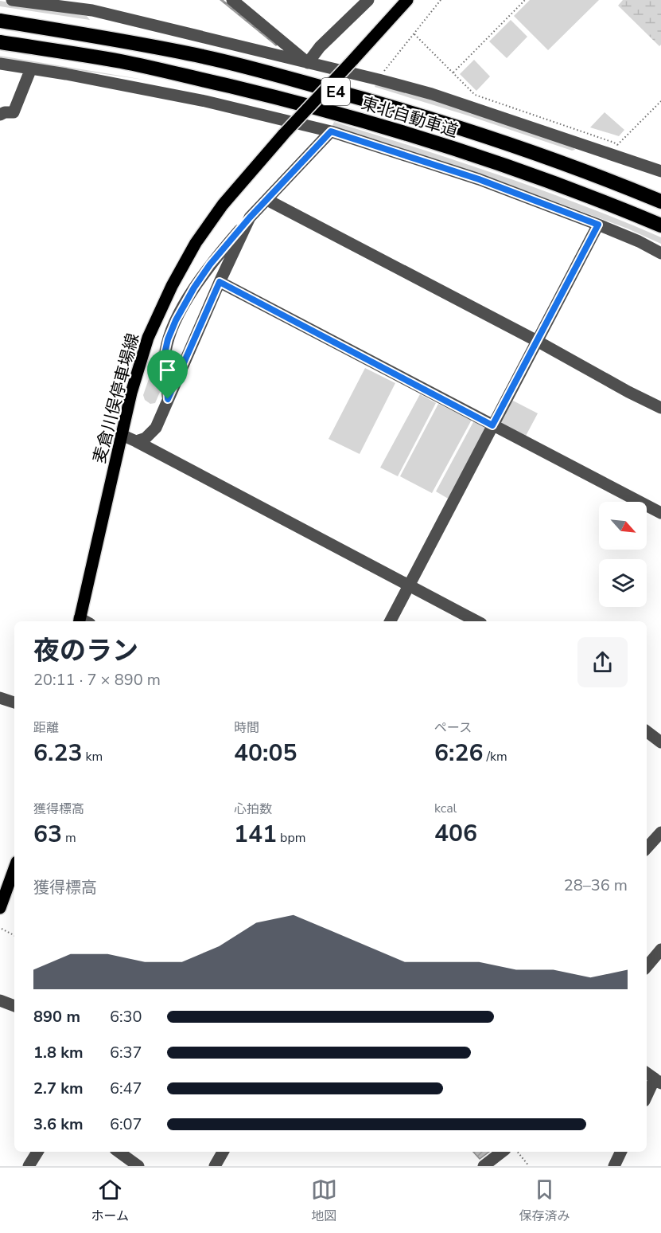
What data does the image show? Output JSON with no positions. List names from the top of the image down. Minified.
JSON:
{"streets":{"highway":["E4","東北自動車道"],"main road":["麦倉川俣停車場線"]},"north":"bottom right","page":{"heading":["夜のラン","20:11 · 7 × 890 m"],"stats":[["距離","6.23 km"],["時間","40:05"],["ペース","6:26 /km"],["獲得標高","63 m"],["心拍数","141 bpm"],["kcal","406"]],"chart":["獲得標高","28–36 m"],"list":[{"name":"890 m","note":"6:30"},{"name":"1.8 km","note":"6:37"},{"name":"2.7 km","note":"6:47"},{"name":"3.6 km","note":"6:07"}],"tabs":["ホーム","地図","保存済み"]}}
